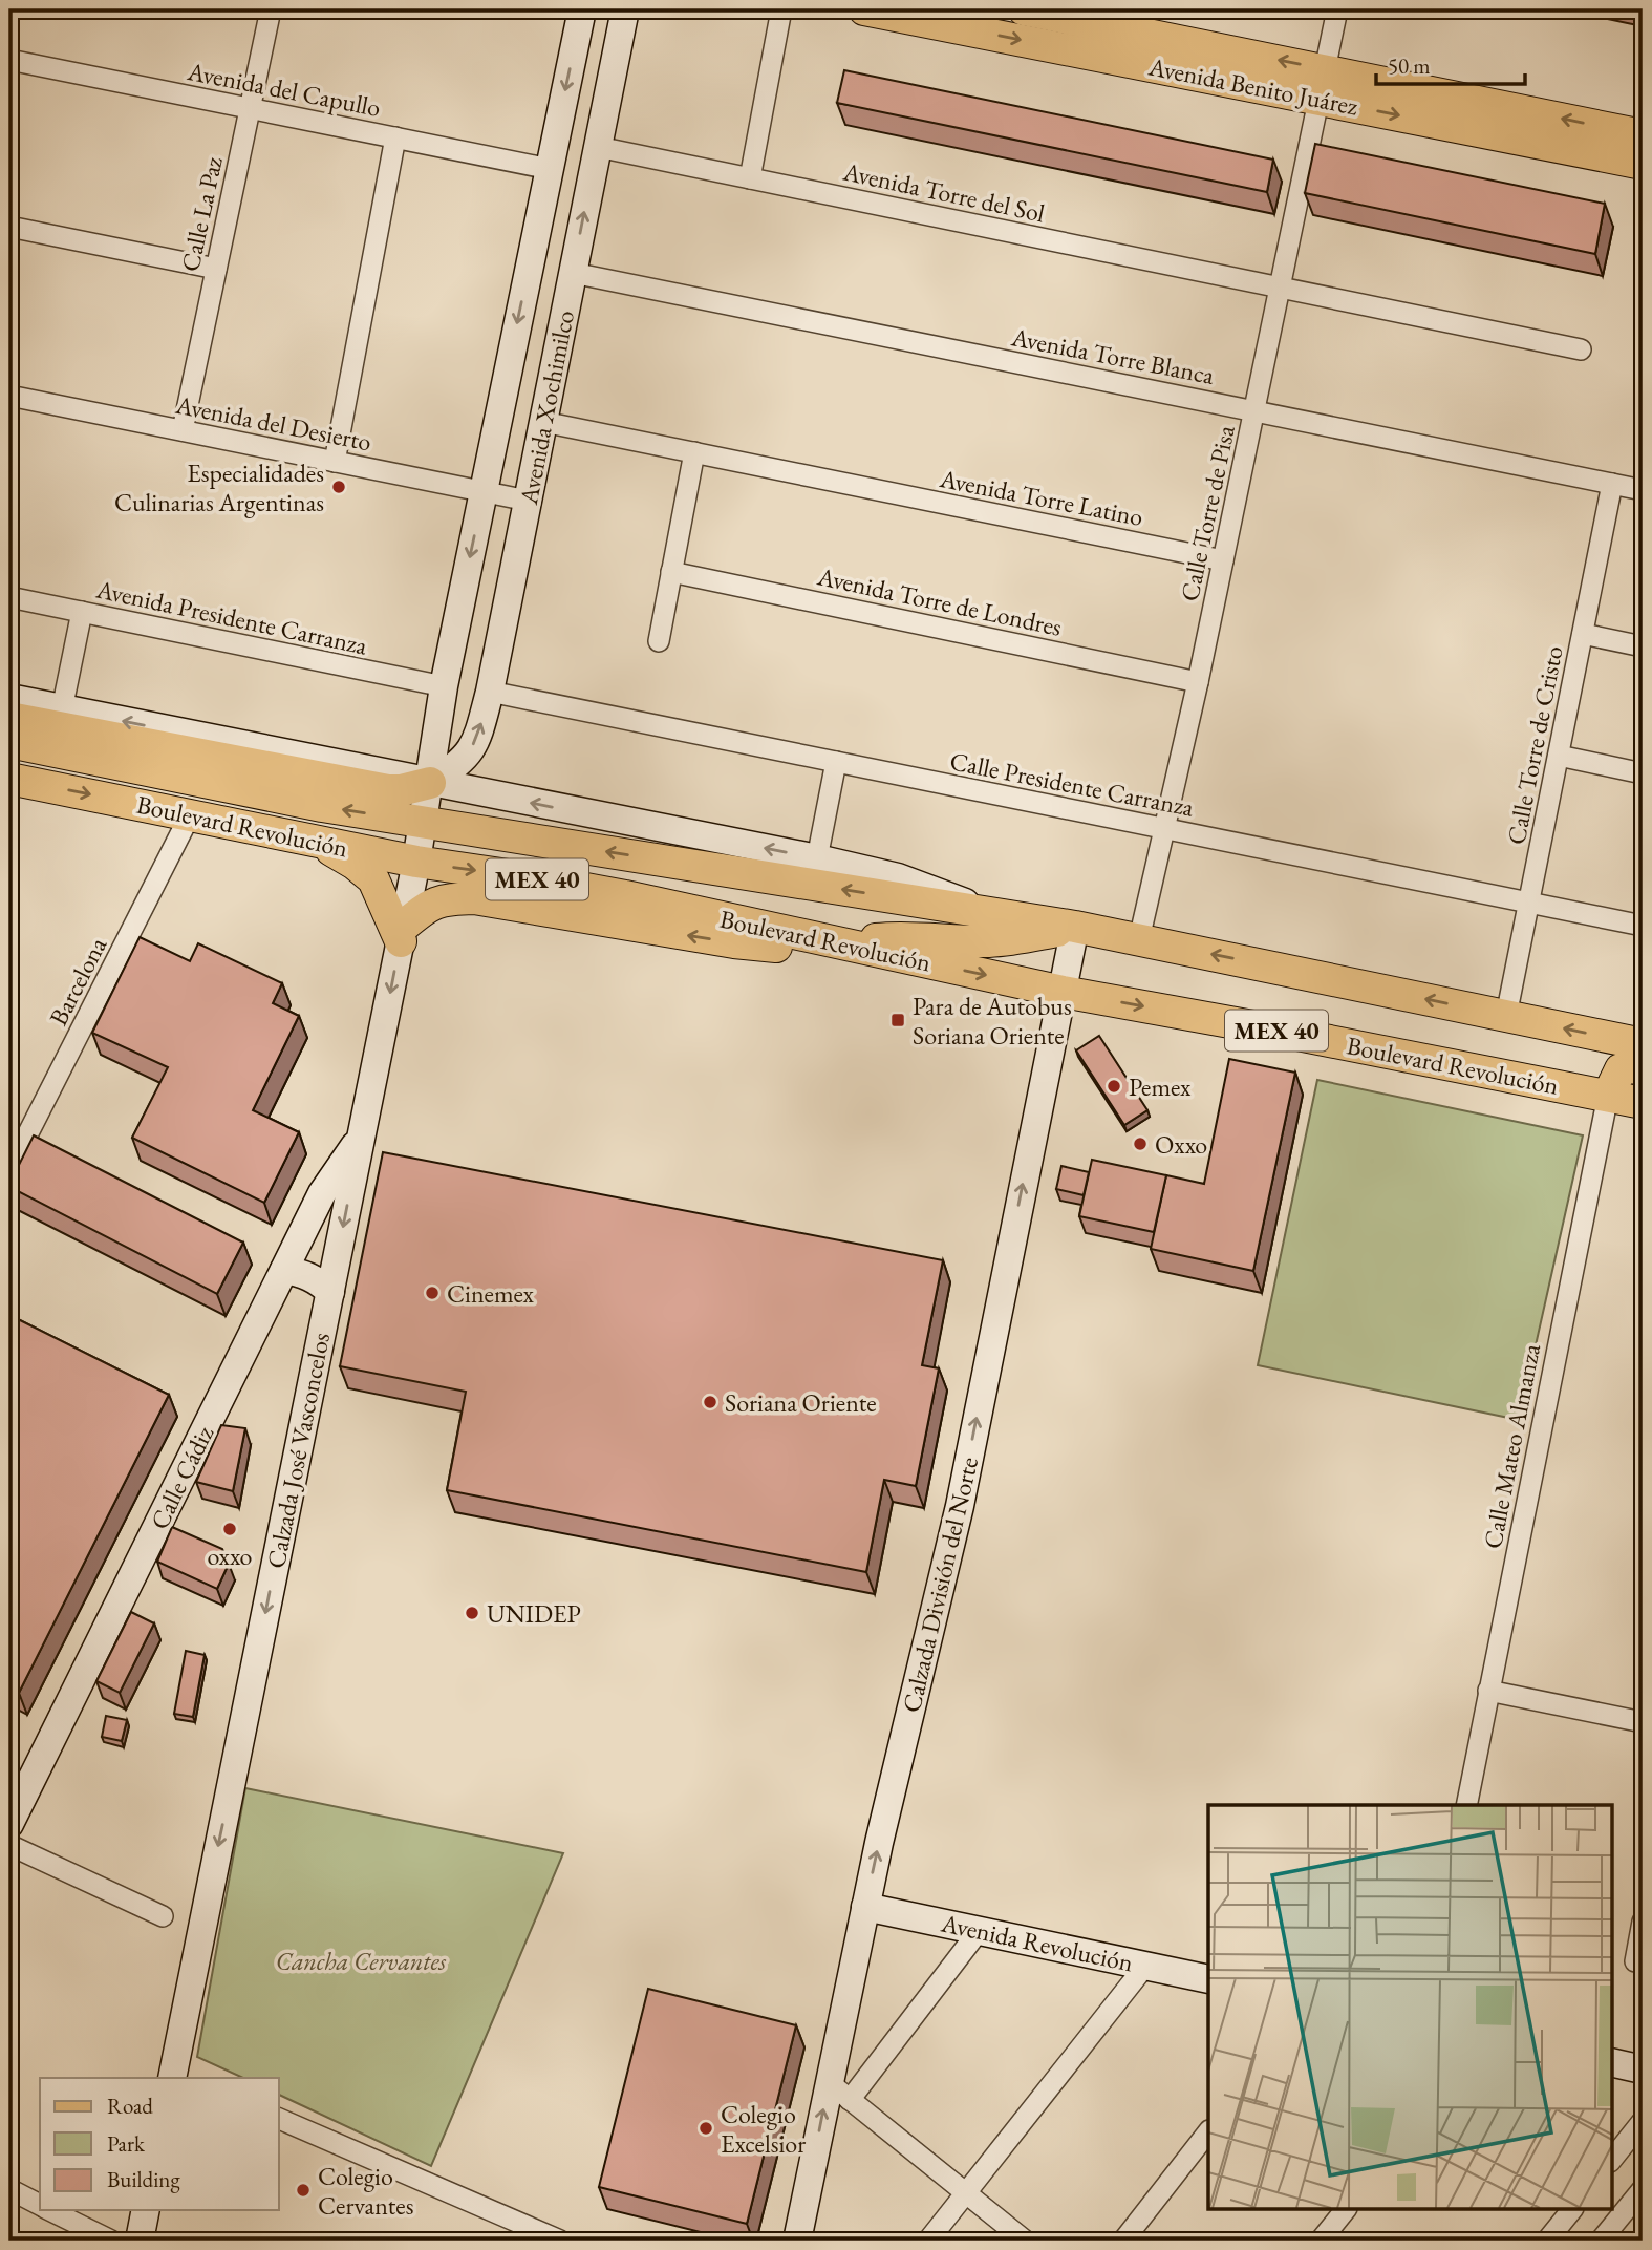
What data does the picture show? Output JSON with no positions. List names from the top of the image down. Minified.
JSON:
{"streets":{"main road":["Avenida Benito Juárez","Avenida Xochimilco","Boulevard Revolución","MEX 40","Calzada José Vasconcelos","Calle Cádiz","Calzada División del Norte","Avenida Revolución"],"street":["Avenida del Capullo","Avenida Torre del Sol","Calle La Paz","Avenida Torre Blanca","Avenida del Desierto","Avenida Torre Latino","Calle Torre de Pisa","Avenida Torre de Londres","Avenida Presidente Carranza","Calle Torre de Cristo","Calle Presidente Carranza","Barcelona","Calle Mateo Almanza"]},"crossings":[["Avenida Benito Juárez","Calle Torre de Pisa"],["Avenida del Capullo","Calle La Paz"],["Avenida del Capullo","Avenida Xochimilco"],["Avenida Torre del Sol","Avenida Xochimilco"],["Avenida Torre del Sol","Calle Torre de Pisa"],["Calle La Paz","Avenida del Desierto"],["Avenida Torre Blanca","Avenida Xochimilco"],["Avenida Torre Blanca","Calle Torre de Pisa"],["Avenida Torre Blanca","Calle Torre de Cristo"],["Avenida Xochimilco","Avenida del Desierto"],["Avenida Xochimilco","Avenida Torre Latino"],["Avenida Xochimilco","Avenida Presidente Carranza"],["Avenida Xochimilco","Calle Presidente Carranza"],["Avenida Xochimilco","MEX 40"],["Avenida Xochimilco","Calzada José Vasconcelos"],["Avenida Torre Latino","Calle Torre de Pisa"],["Calle Torre de Pisa","Avenida Torre de Londres"],["Calle Torre de Pisa","Calle Presidente Carranza"],["Calle Torre de Pisa","MEX 40"],["Calle Torre de Cristo","Calle Presidente Carranza"],["Calle Torre de Cristo","MEX 40"],["Boulevard Revolución","Barcelona"],["Boulevard Revolución","Calle Mateo Almanza"],["Boulevard Revolución","Calzada José Vasconcelos"],["Boulevard Revolución","Calzada División del Norte"],["MEX 40","Calzada José Vasconcelos"],["MEX 40","Calzada División del Norte"],["Calzada José Vasconcelos","Calle Cádiz"],["Calzada División del Norte","Avenida Revolución"]],"one_way":["Calzada José Vasconcelos","Calzada División del Norte"],"parks":["Cancha Cervantes"],"places":{"other":["Especialidades Culinarias Argentinas","Pemex","Oxxo","Cinemex","Soriana Oriente","oxxo","UNIDEP","Colegio Excelsior","Colegio Cervantes"],"transit":["Para de Autobus Soriana Oriente"]},"legend":["Road","Park","Building"],"scale_bar":"50 m"}
